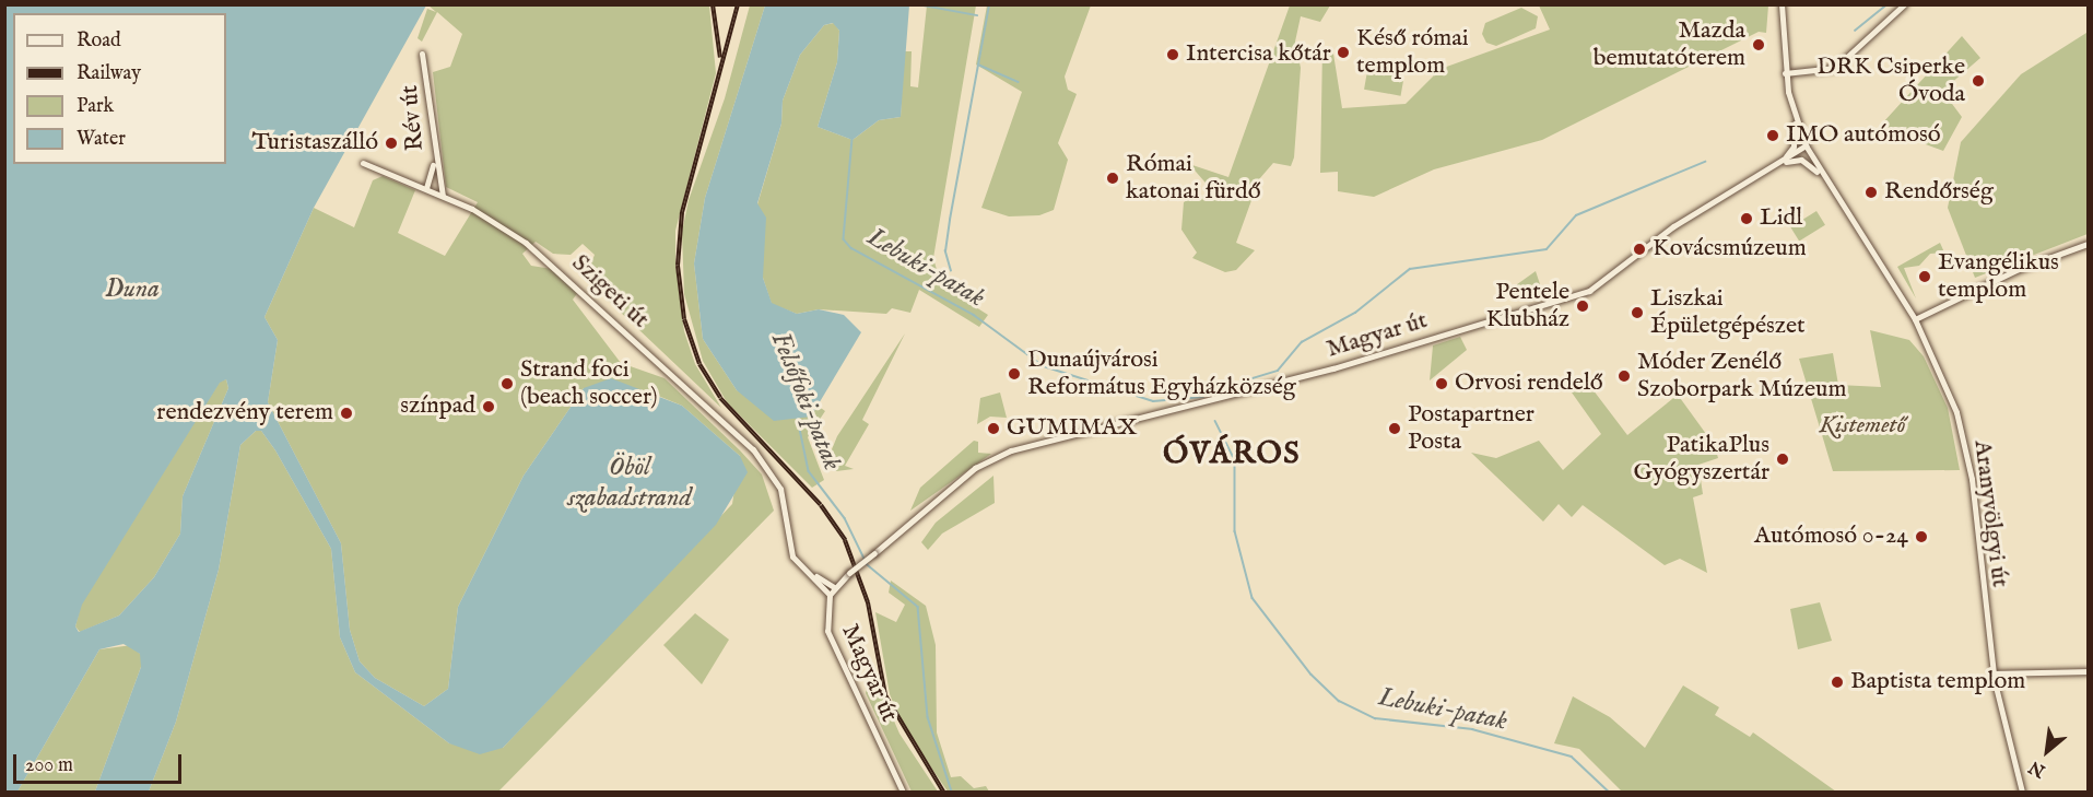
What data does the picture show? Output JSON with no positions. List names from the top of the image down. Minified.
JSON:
{"streets":{"street":["Rév út","Szigeti út","Magyar út","Aranyvölgyi út"]},"crossings":[["Rév út","Szigeti út"],["Szigeti út","Magyar út"],["Magyar út","Aranyvölgyi út"]],"districts":["ÓVÁROS"],"water":["Lebuki-patak","Duna","Felsőfoki-patak","Öböl szabadstrand"],"parks":["Kistemető"],"places":["Mazda bemutatóterem","Késő római templom","Intercisa kőtár","DRK Csiperke Óvoda","IMO autómosó","Turistaszálló","Római katonai fürdő","Rendőrség","Lidl","Kovácsmúzeum","Evangélikus templom","Pentele Klubház","Liszkai Épületgépészet","Dunaújvárosi Református Egyházközség","Móder Zenélő Szoborpark Múzeum","Strand foci (beach soccer)","Orvosi rendelő","színpad","rendezvény terem","GUMIMAX","Postapartner Posta","PatikaPlus Gyógyszertár","Autómosó 0-24","Baptista templom"],"legend":["Road","Railway","Park","Water"],"scale_bar":"200 m","north":"bottom left"}
